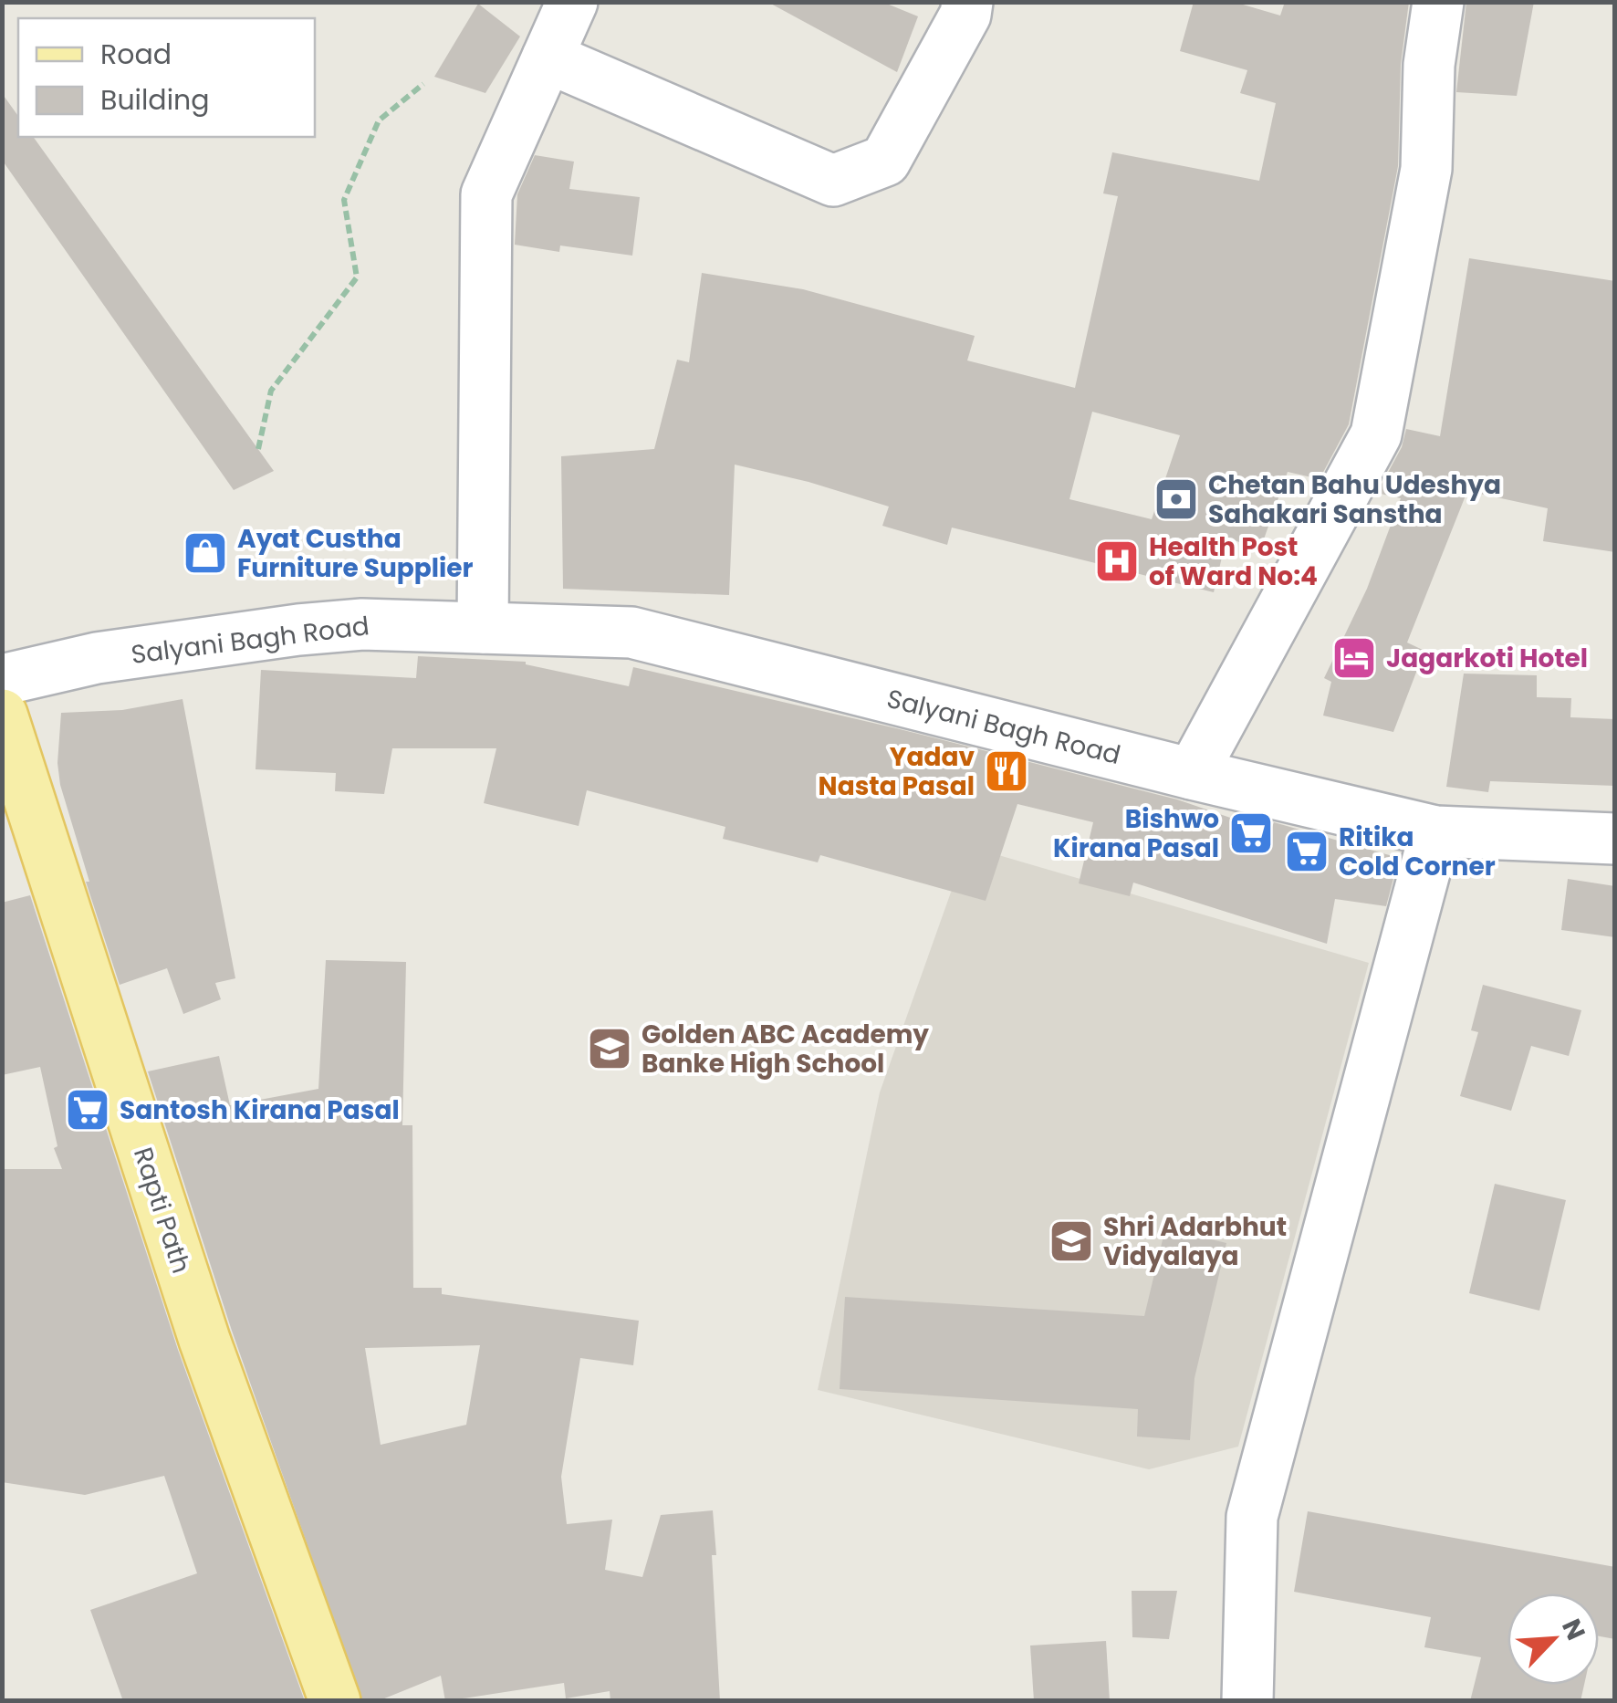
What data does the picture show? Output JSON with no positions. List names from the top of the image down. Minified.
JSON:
{"streets":{"main road":["Rapti Path"],"street":["Salyani Bagh Road"]},"places":{"bank":["Chetan Bahu Udeshya Sahakari Sanstha"],"shop":["Ayat Custha Furniture Supplier"],"hospital":["Health Post of Ward No:4"],"hotel":["Jagarkoti Hotel"],"restaurant":["Yadav Nasta Pasal"],"supermarket":["Bishwo Kirana Pasal","Ritika Cold Corner","Santosh Kirana Pasal"],"school or university":["Golden ABC Academy Banke High School","Shri Adarbhut Vidyalaya"]},"legend":["Road","Building"],"north":"top right"}
